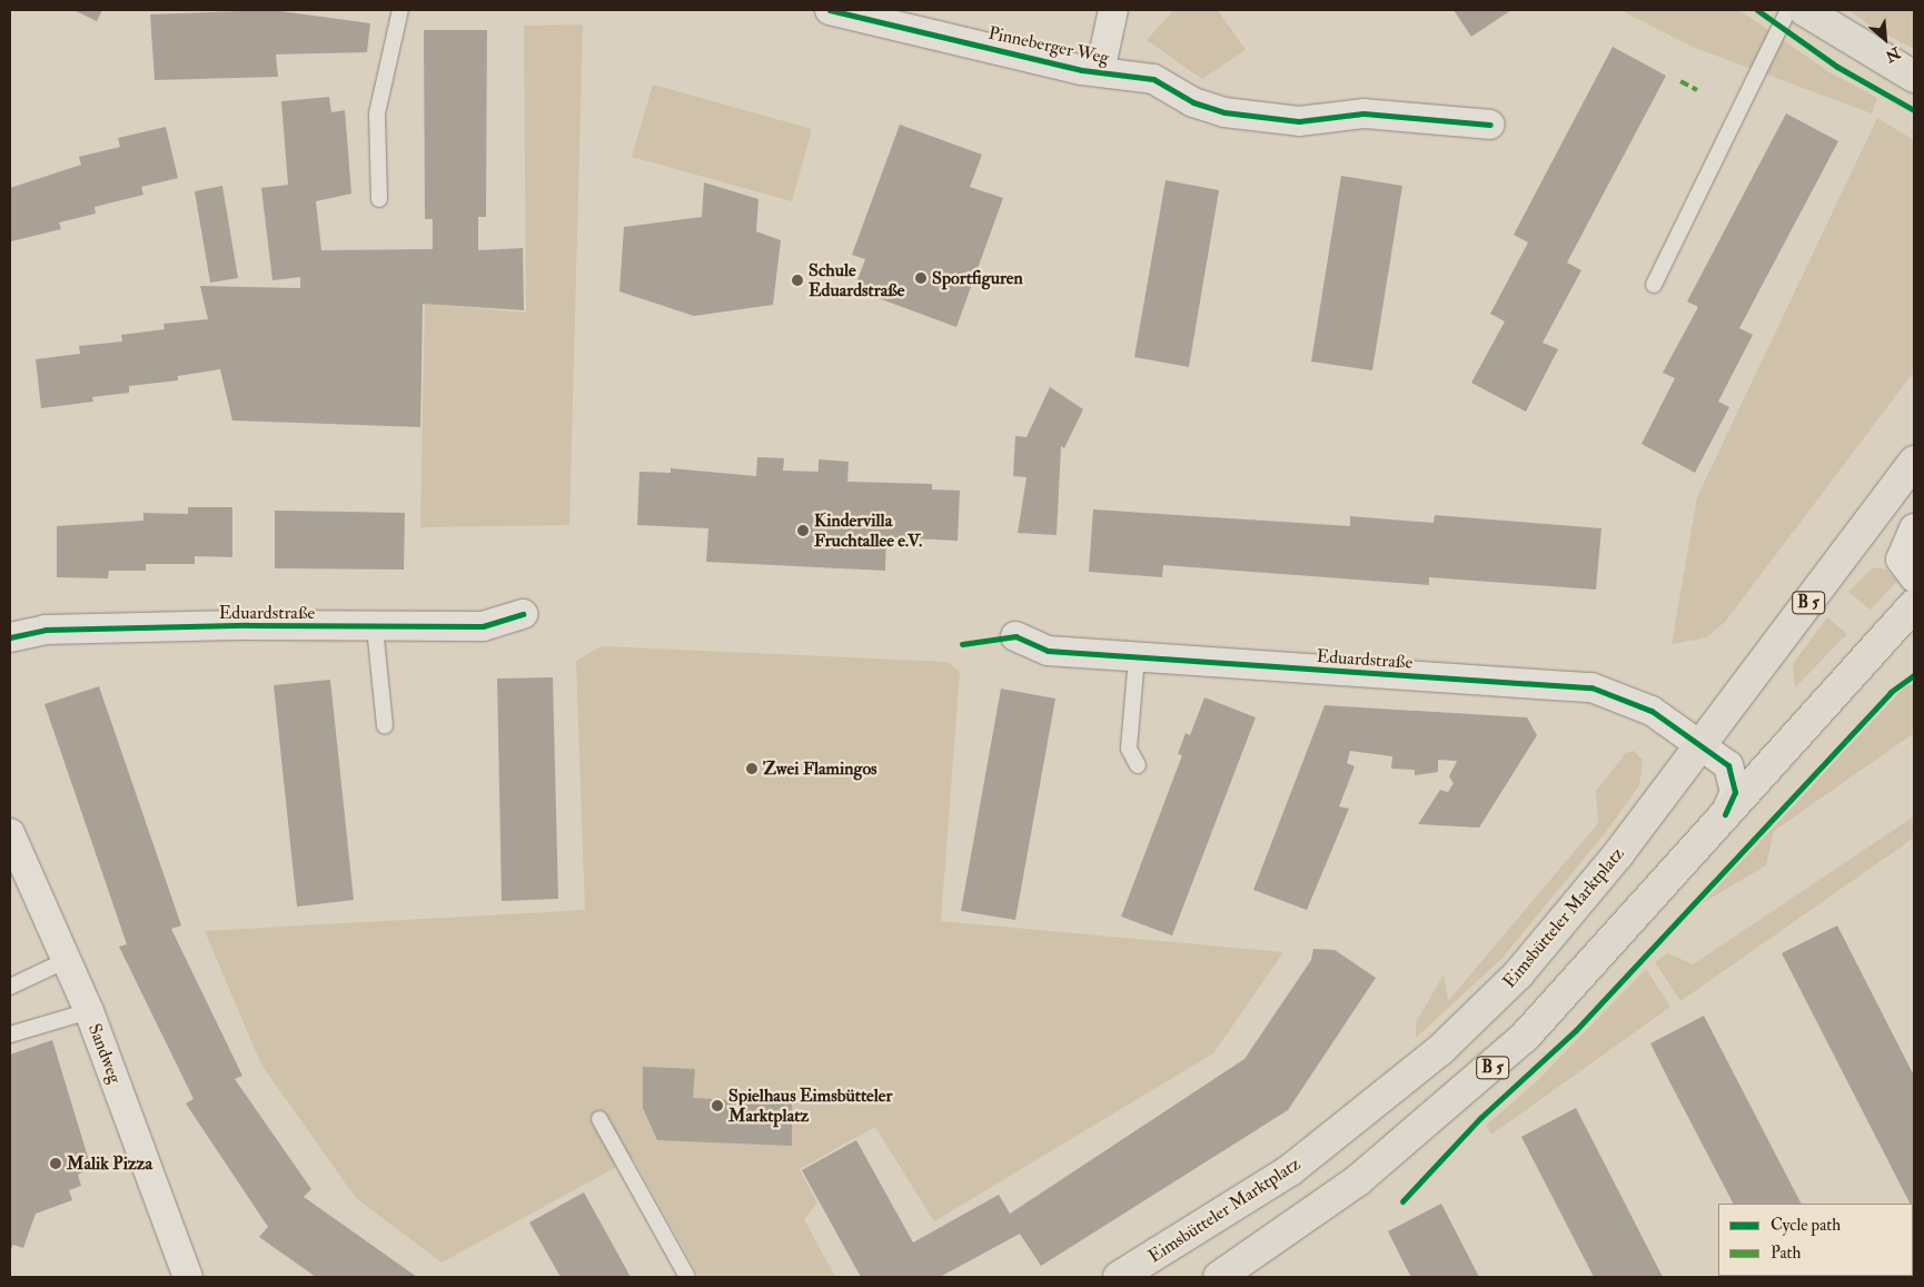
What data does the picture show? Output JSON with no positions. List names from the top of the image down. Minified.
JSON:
{"streets":{"main road":["B 5","Eimsbütteler Marktplatz"],"street":["Pinneberger Weg","Eduardstraße","Sandweg"]},"crossings":[["B 5","Eduardstraße"],["Eduardstraße","Eimsbütteler Marktplatz"]],"places":["Sportfiguren","Schule Eduardstraße","Kindervilla Fruchtallee e.V.","Zwei Flamingos","Spielhaus Eimsbütteler Marktplatz","Malik Pizza"],"legend":["Cycle path","Path"],"north":"bottom right"}
